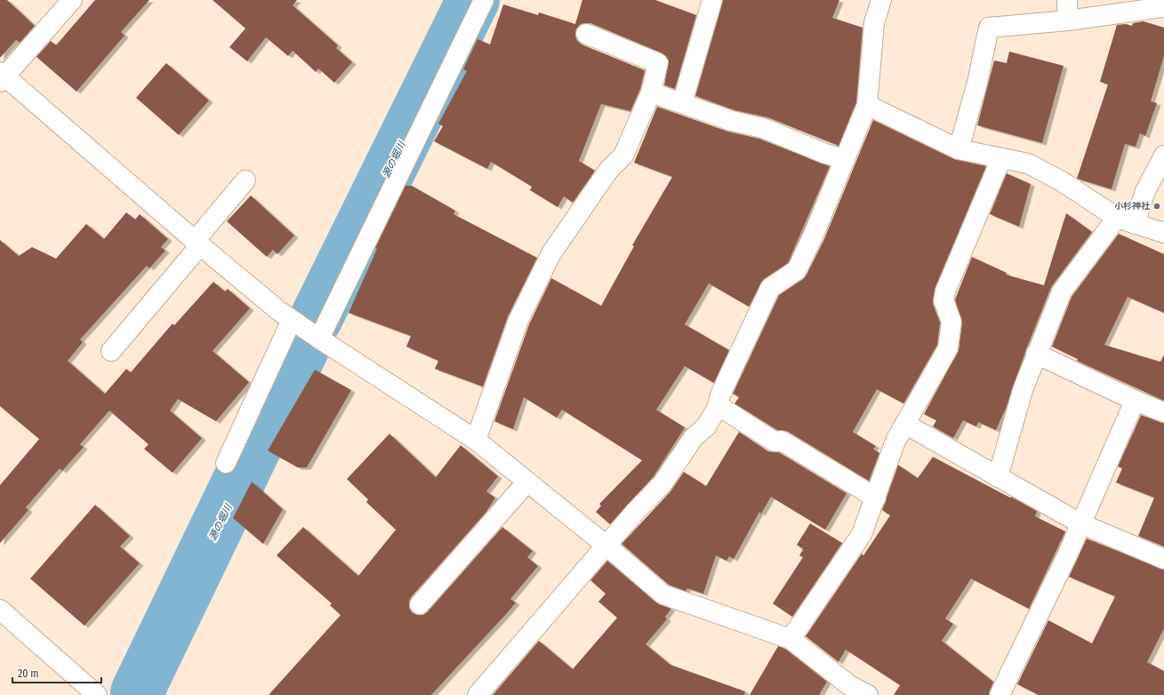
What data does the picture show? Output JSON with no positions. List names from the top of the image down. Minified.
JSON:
{"water":["源の堀川"],"places":["小杉神社"],"scale_bar":"20 m"}
